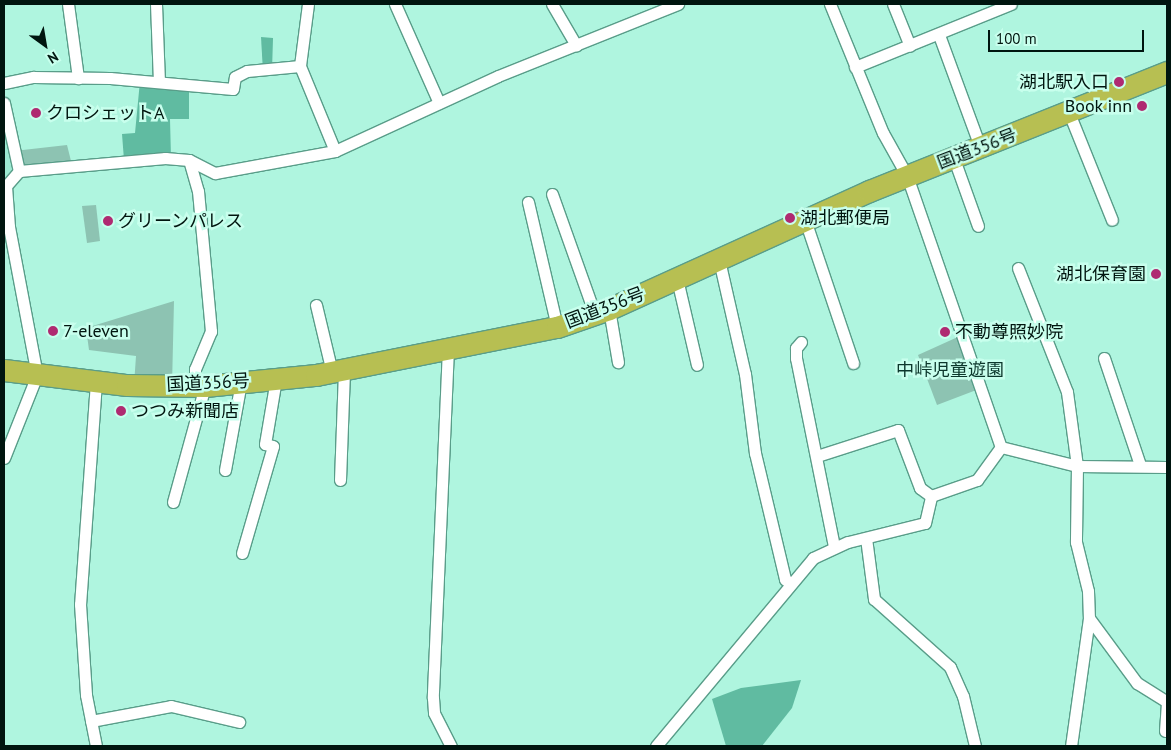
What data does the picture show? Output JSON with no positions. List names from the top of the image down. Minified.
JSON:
{"streets":{"highway":["国道356号"]},"parks":["中峠児童遊園"],"places":["湖北駅入口","Book inn","クロシェットA","湖北郵便局","グリーンパレス","湖北保育園","7-eleven","不動尊照妙院","つつみ新聞店"],"scale_bar":"100 m","north":"bottom right"}
